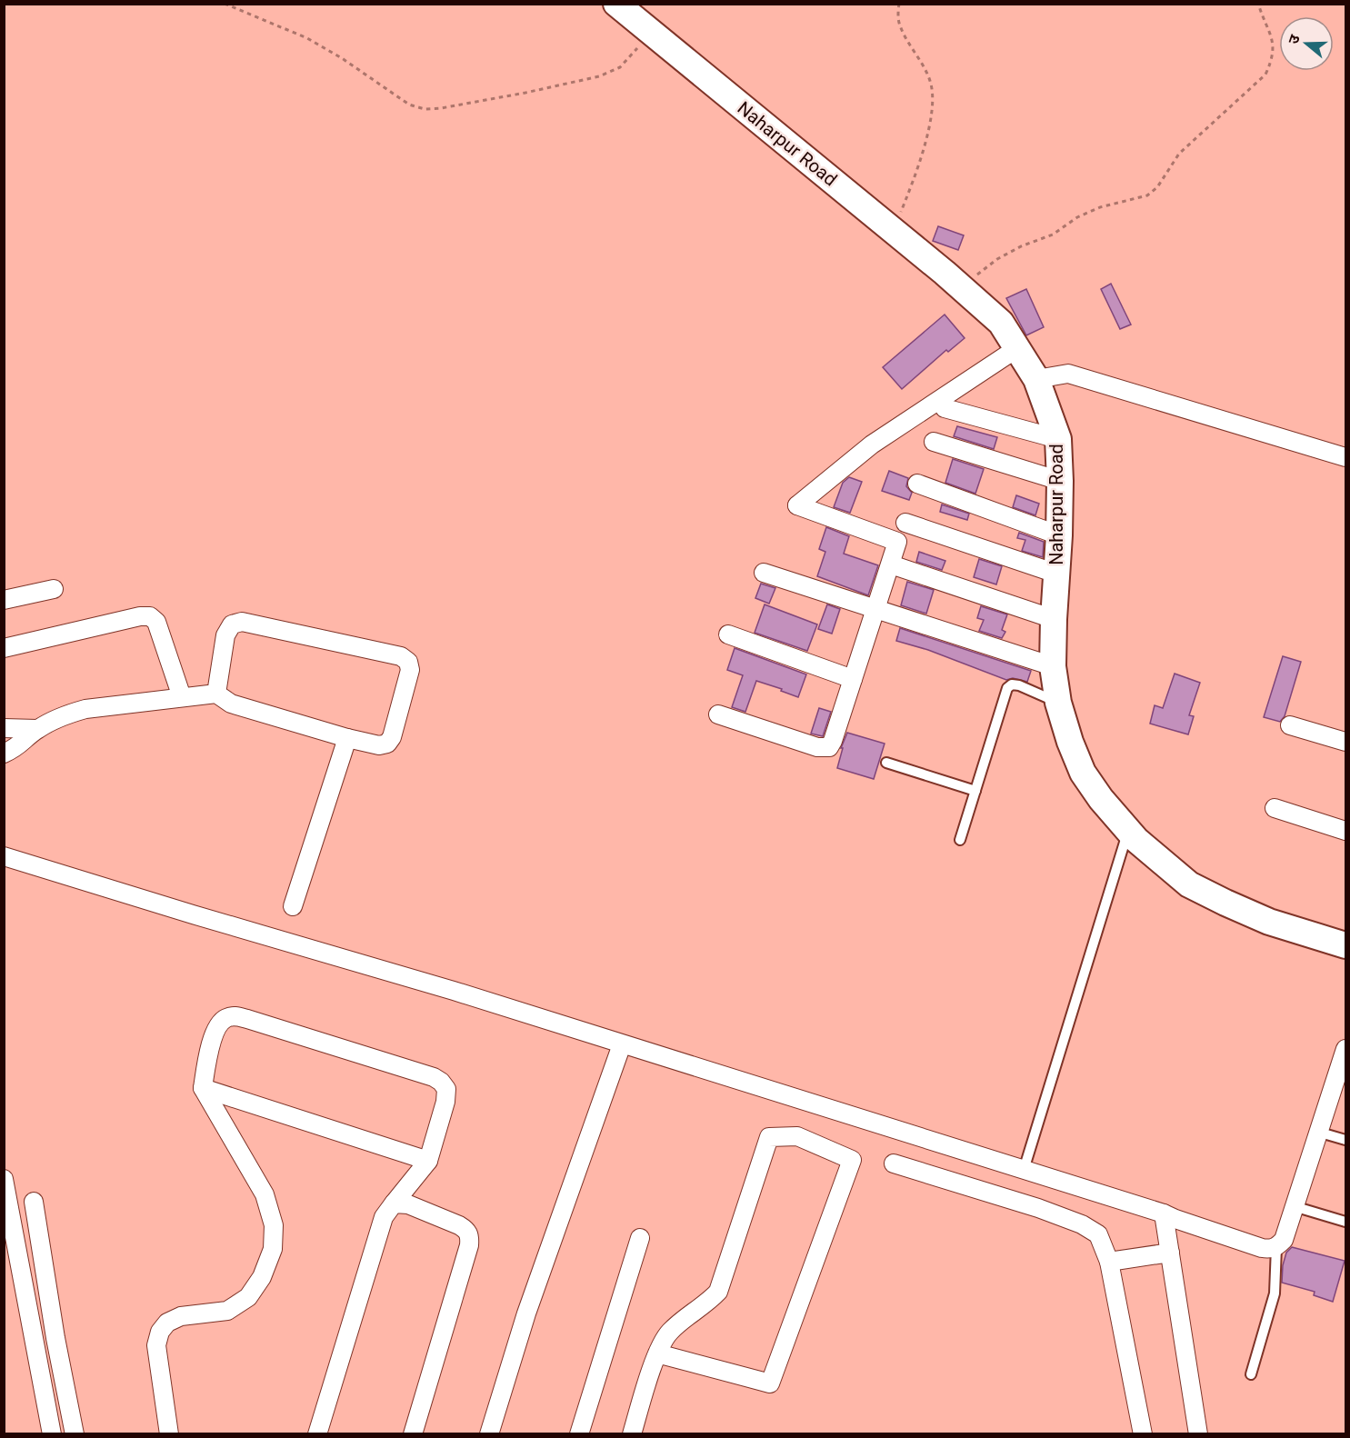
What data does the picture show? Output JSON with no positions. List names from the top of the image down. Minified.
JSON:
{"streets":{"street":["Naharpur Road"]},"north":"left"}
